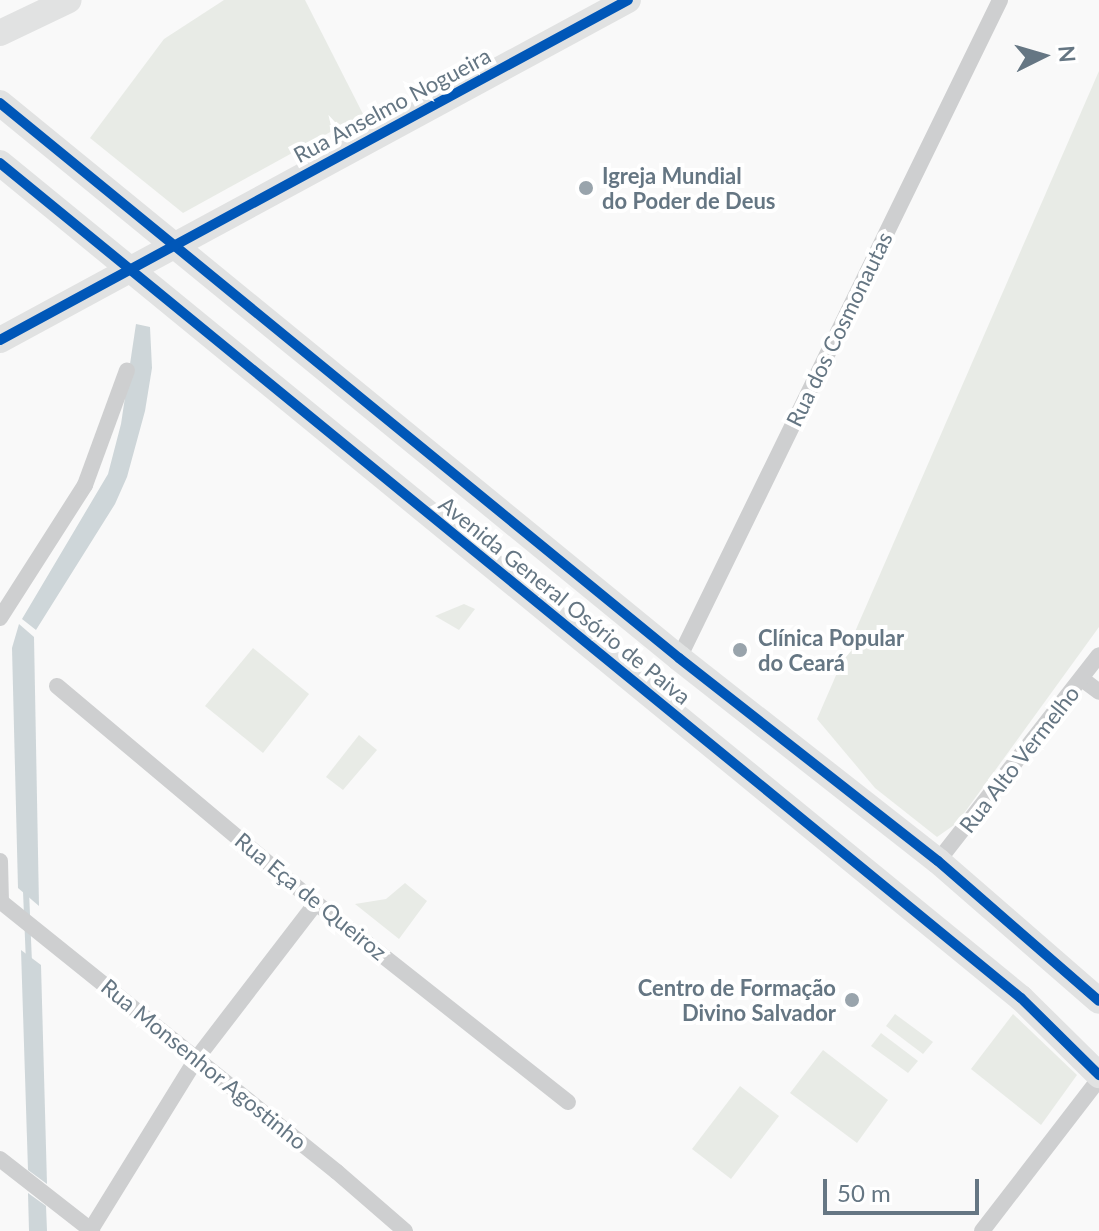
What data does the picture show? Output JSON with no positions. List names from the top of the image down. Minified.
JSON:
{"streets":{"main road":["Rua Anselmo Nogueira","Avenida General Osório de Paiva"],"street":["Rua dos Cosmonautas","Rua Alto Vermelho","Rua Eça de Queiroz","Rua Monsenhor Agostinho"]},"crossings":[["Rua Anselmo Nogueira","Avenida General Osório de Paiva"],["Rua dos Cosmonautas","Avenida General Osório de Paiva"],["Avenida General Osório de Paiva","Rua Alto Vermelho"]],"places":["Igreja Mundial do Poder de Deus","Clínica Popular do Ceará","Centro de Formação Divino Salvador"],"scale_bar":"50 m","north":"right"}
